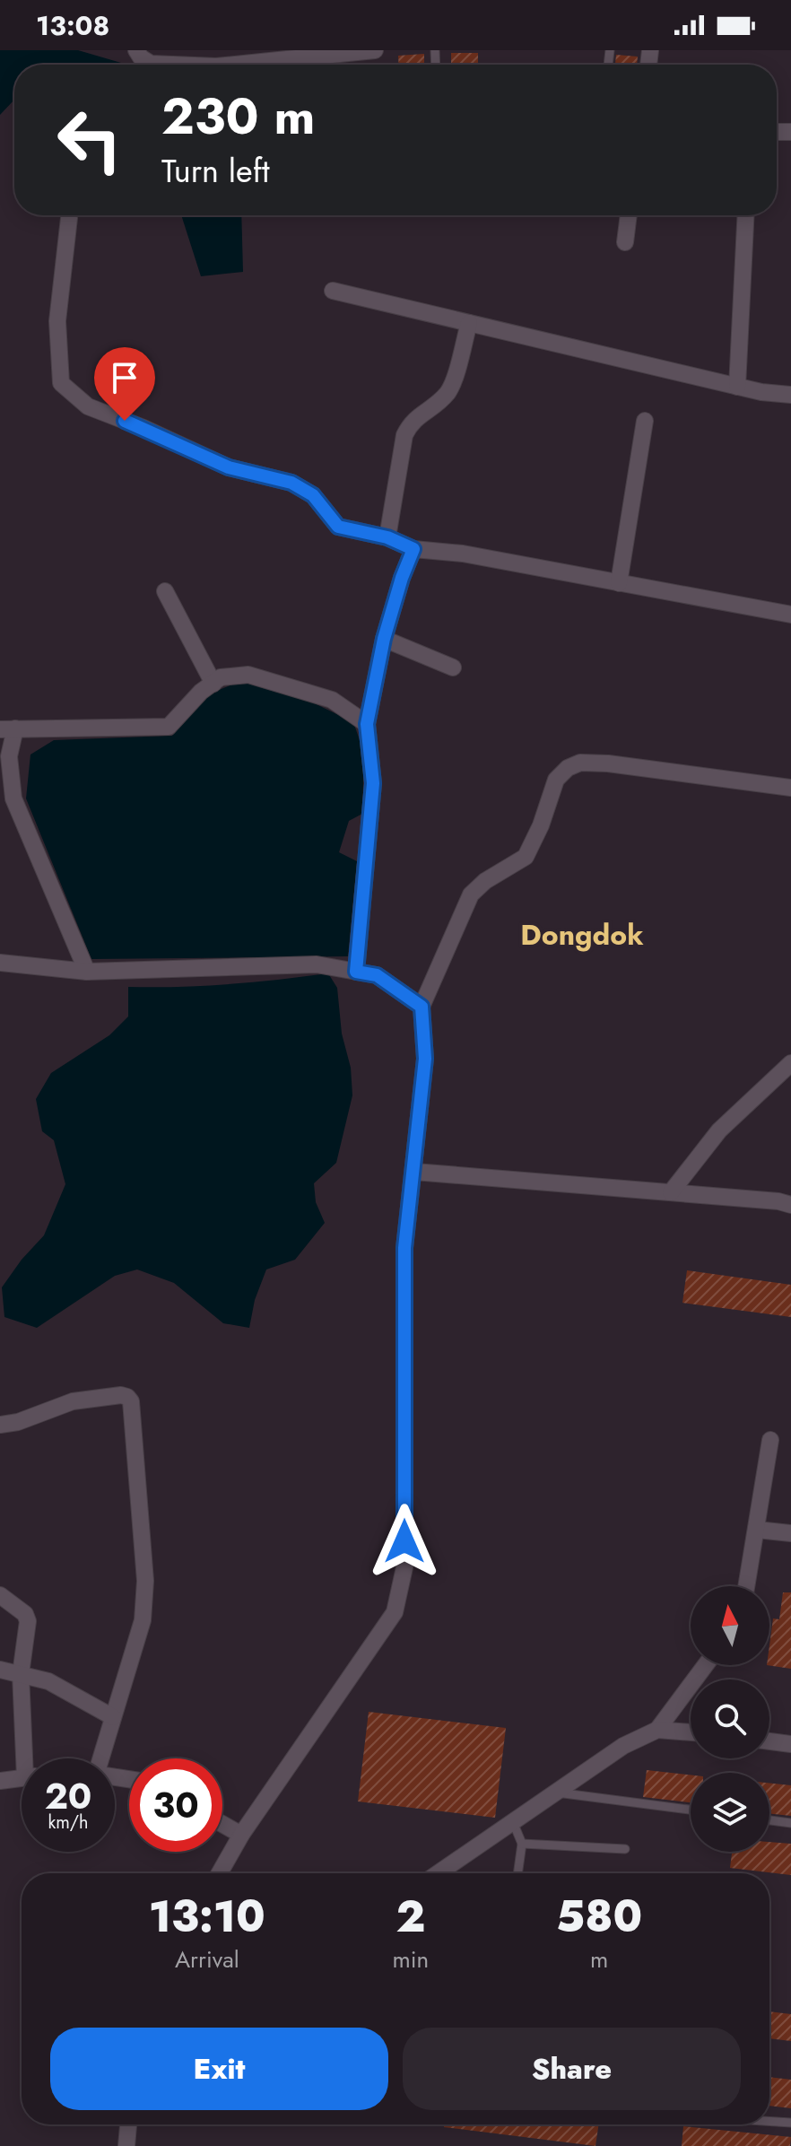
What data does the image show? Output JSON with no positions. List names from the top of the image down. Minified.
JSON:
{"districts":["Dongdok"],"north":"top","page":{"status":"13:08","turn":["230 m","Turn left"],"speed":"20 km/h","limit":"30","eta":["13:10","Arrival","2","min","580","m"],"buttons":["Exit","Share"]}}
